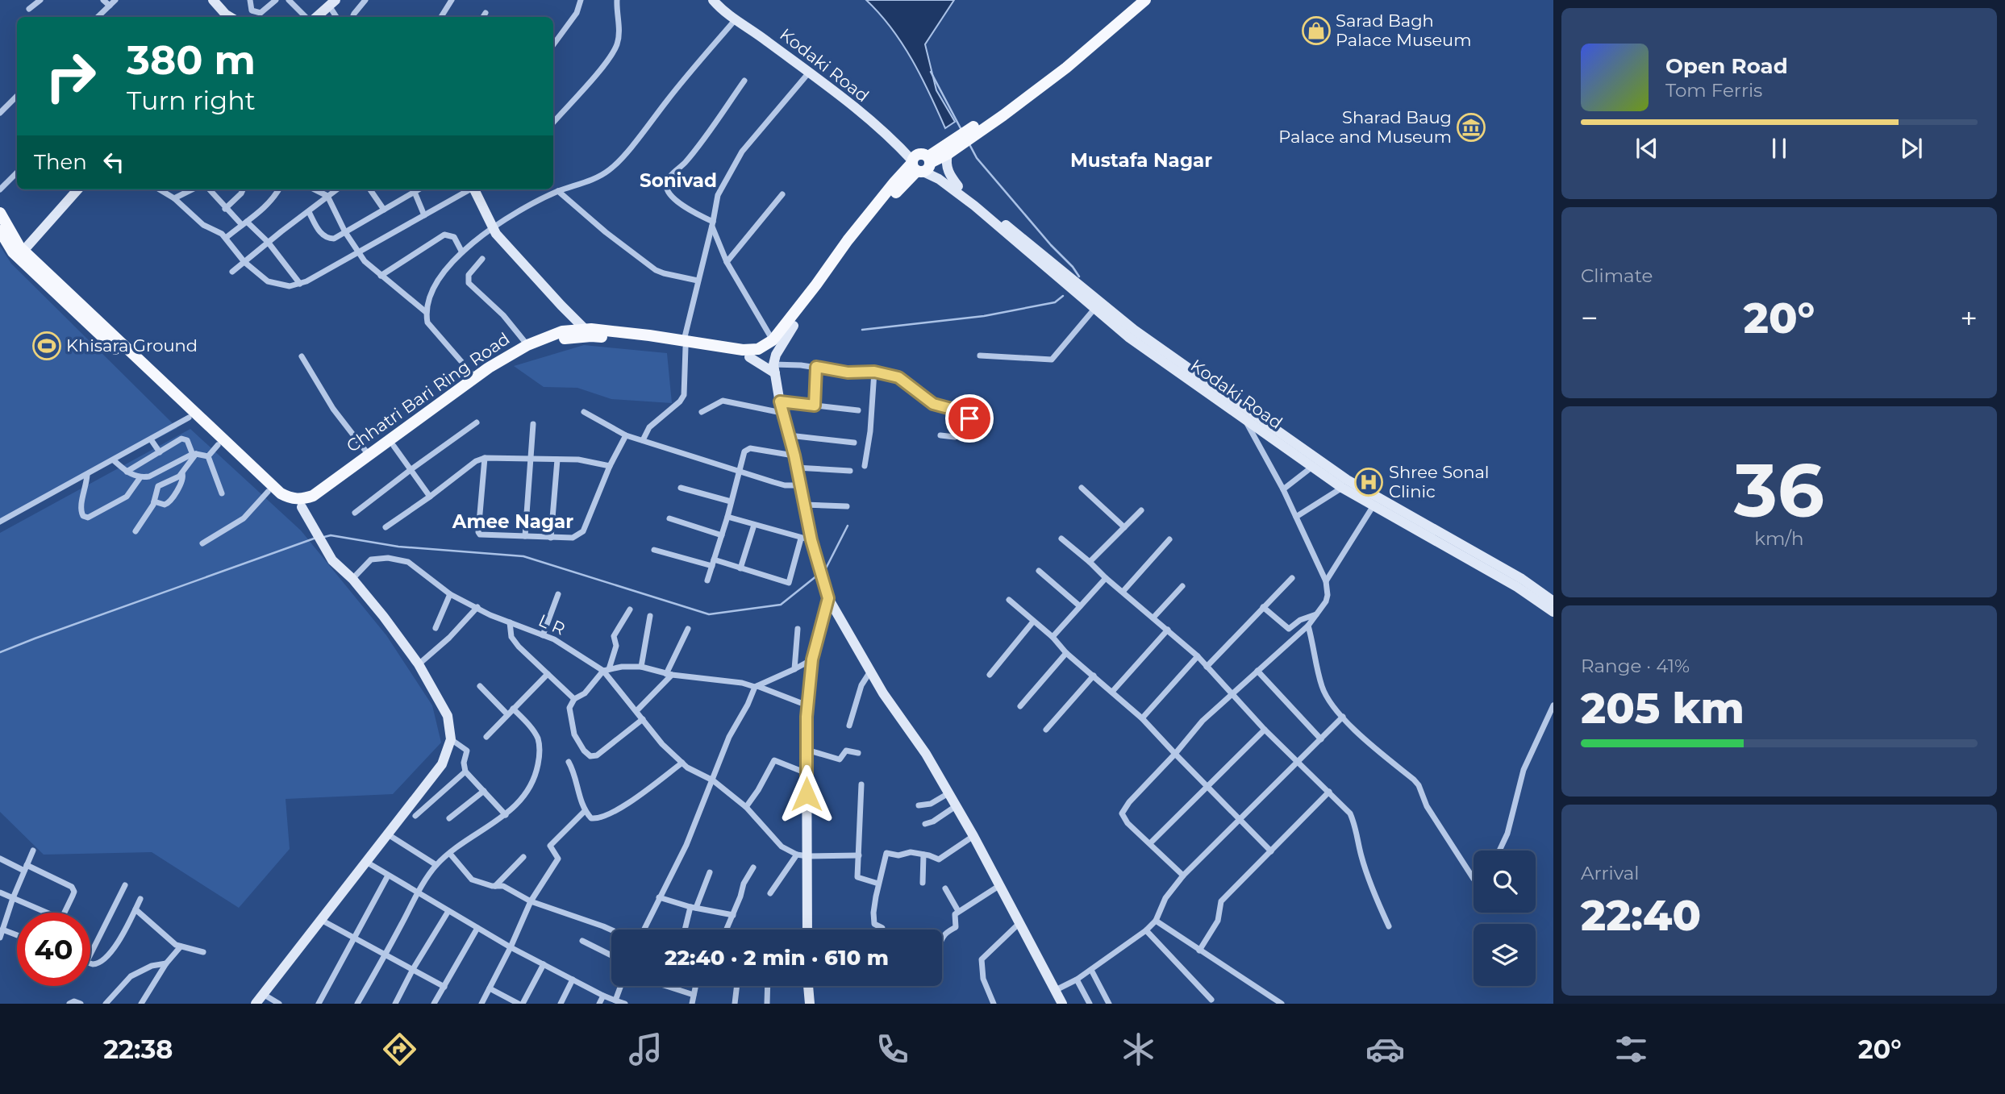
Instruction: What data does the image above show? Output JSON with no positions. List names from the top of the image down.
{
  "streets": {
    "main road": ["Chhatri Bari Ring Road"],
    "street": ["Kodaki Road", "L R"]
  },
  "crossings": [
    ["Kodaki Road", "Chhatri Bari Ring Road"]
  ],
  "districts": ["Mustafa Nagar", "Sonivad", "Amee Nagar"],
  "places": {
    "shop": ["Sarad Bagh Palace Museum"],
    "museum": ["Sharad Baug Palace and Museum"],
    "sports": ["Khisara Ground"],
    "hospital": ["Shree Sonal Clinic"]
  },
  "page": {
    "turn": ["380 m", "Turn right"],
    "song": ["Open Road", "Tom Ferris"],
    "then": "Then",
    "tile": [
      "Climate",
      ["36", "km/h"],
      ["Range · 41%", "205 km"],
      ["Arrival", "22:40"]
    ],
    "heat": ["−", "20°", "+"],
    "limit": "40",
    "trip": "22:40 · 2 min · 610 m",
    "tabs": ["22:38", "20°"]
  }
}
